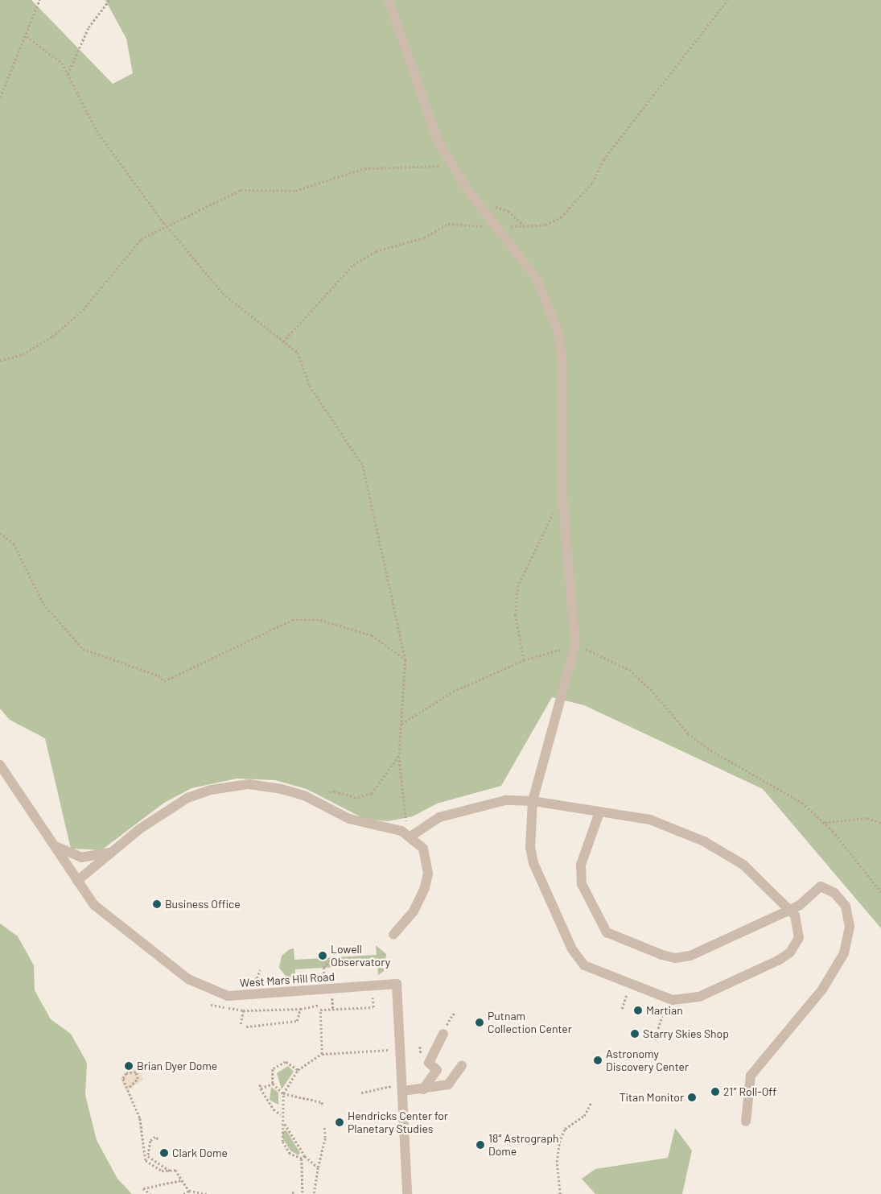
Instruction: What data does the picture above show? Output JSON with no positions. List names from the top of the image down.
{
  "streets": {
    "street": ["West Mars Hill Road"]
  },
  "places": [
    "Business Office",
    "Lowell Observatory",
    "Martian",
    "Putnam Collection Center",
    "Starry Skies Shop",
    "Astronomy Discovery Center",
    "Brian Dyer Dome",
    "21″ Roll-Off",
    "Titan Monitor",
    "Hendricks Center for Planetary Studies",
    "18″ Astrograph Dome",
    "Clark Dome"
  ]
}
